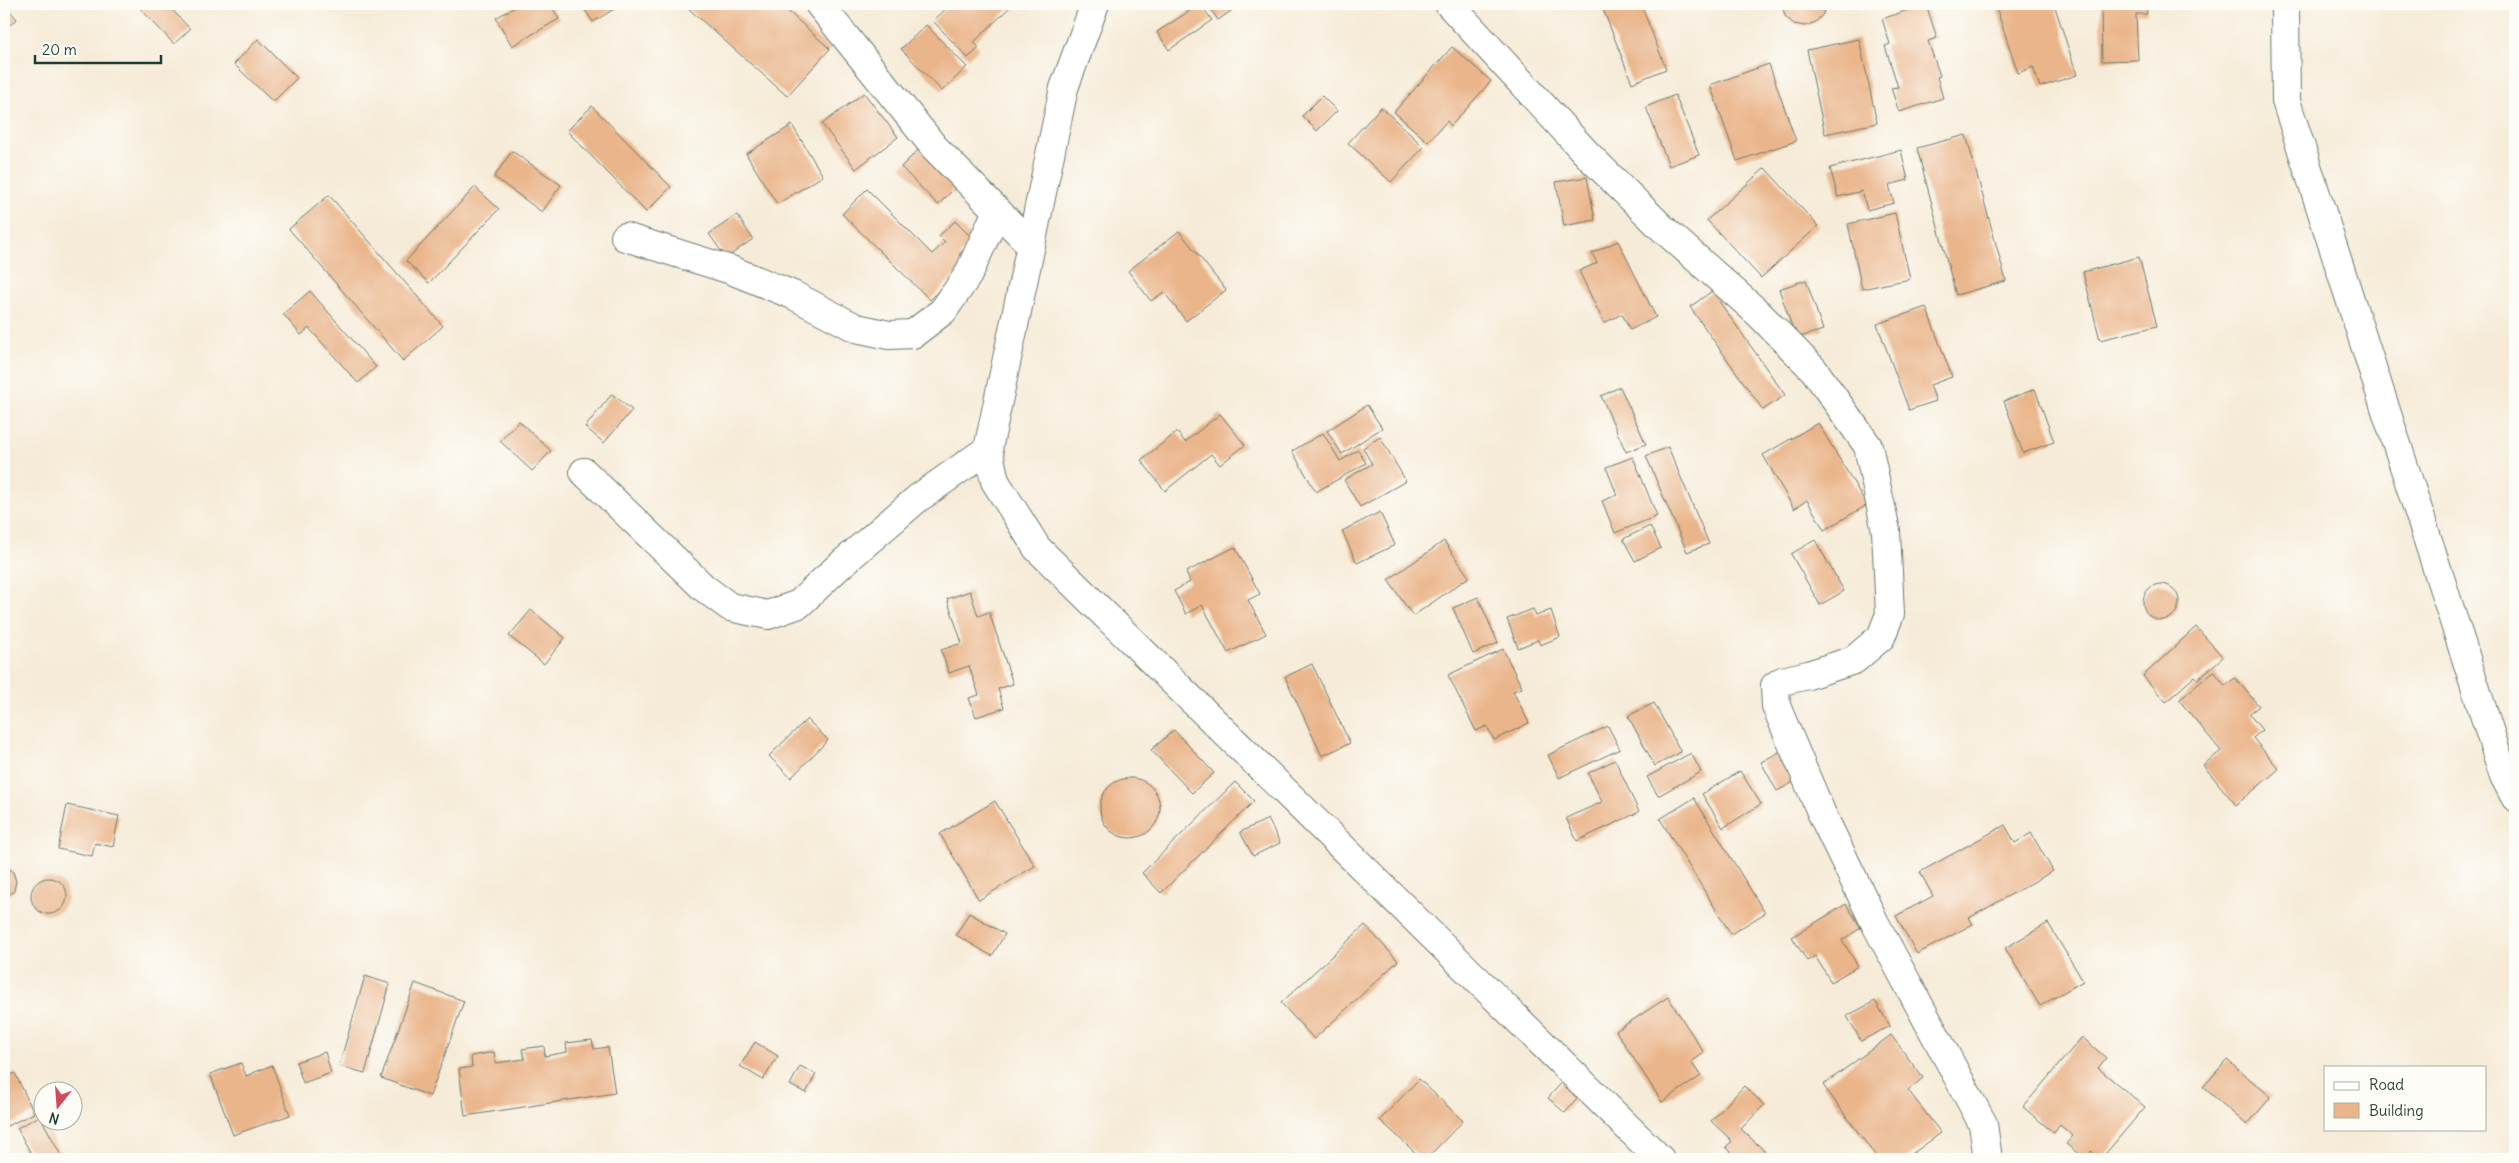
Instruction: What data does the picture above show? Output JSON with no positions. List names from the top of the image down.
{
  "legend": ["Road", "Building"],
  "scale_bar": "20 m",
  "north": "bottom"
}
